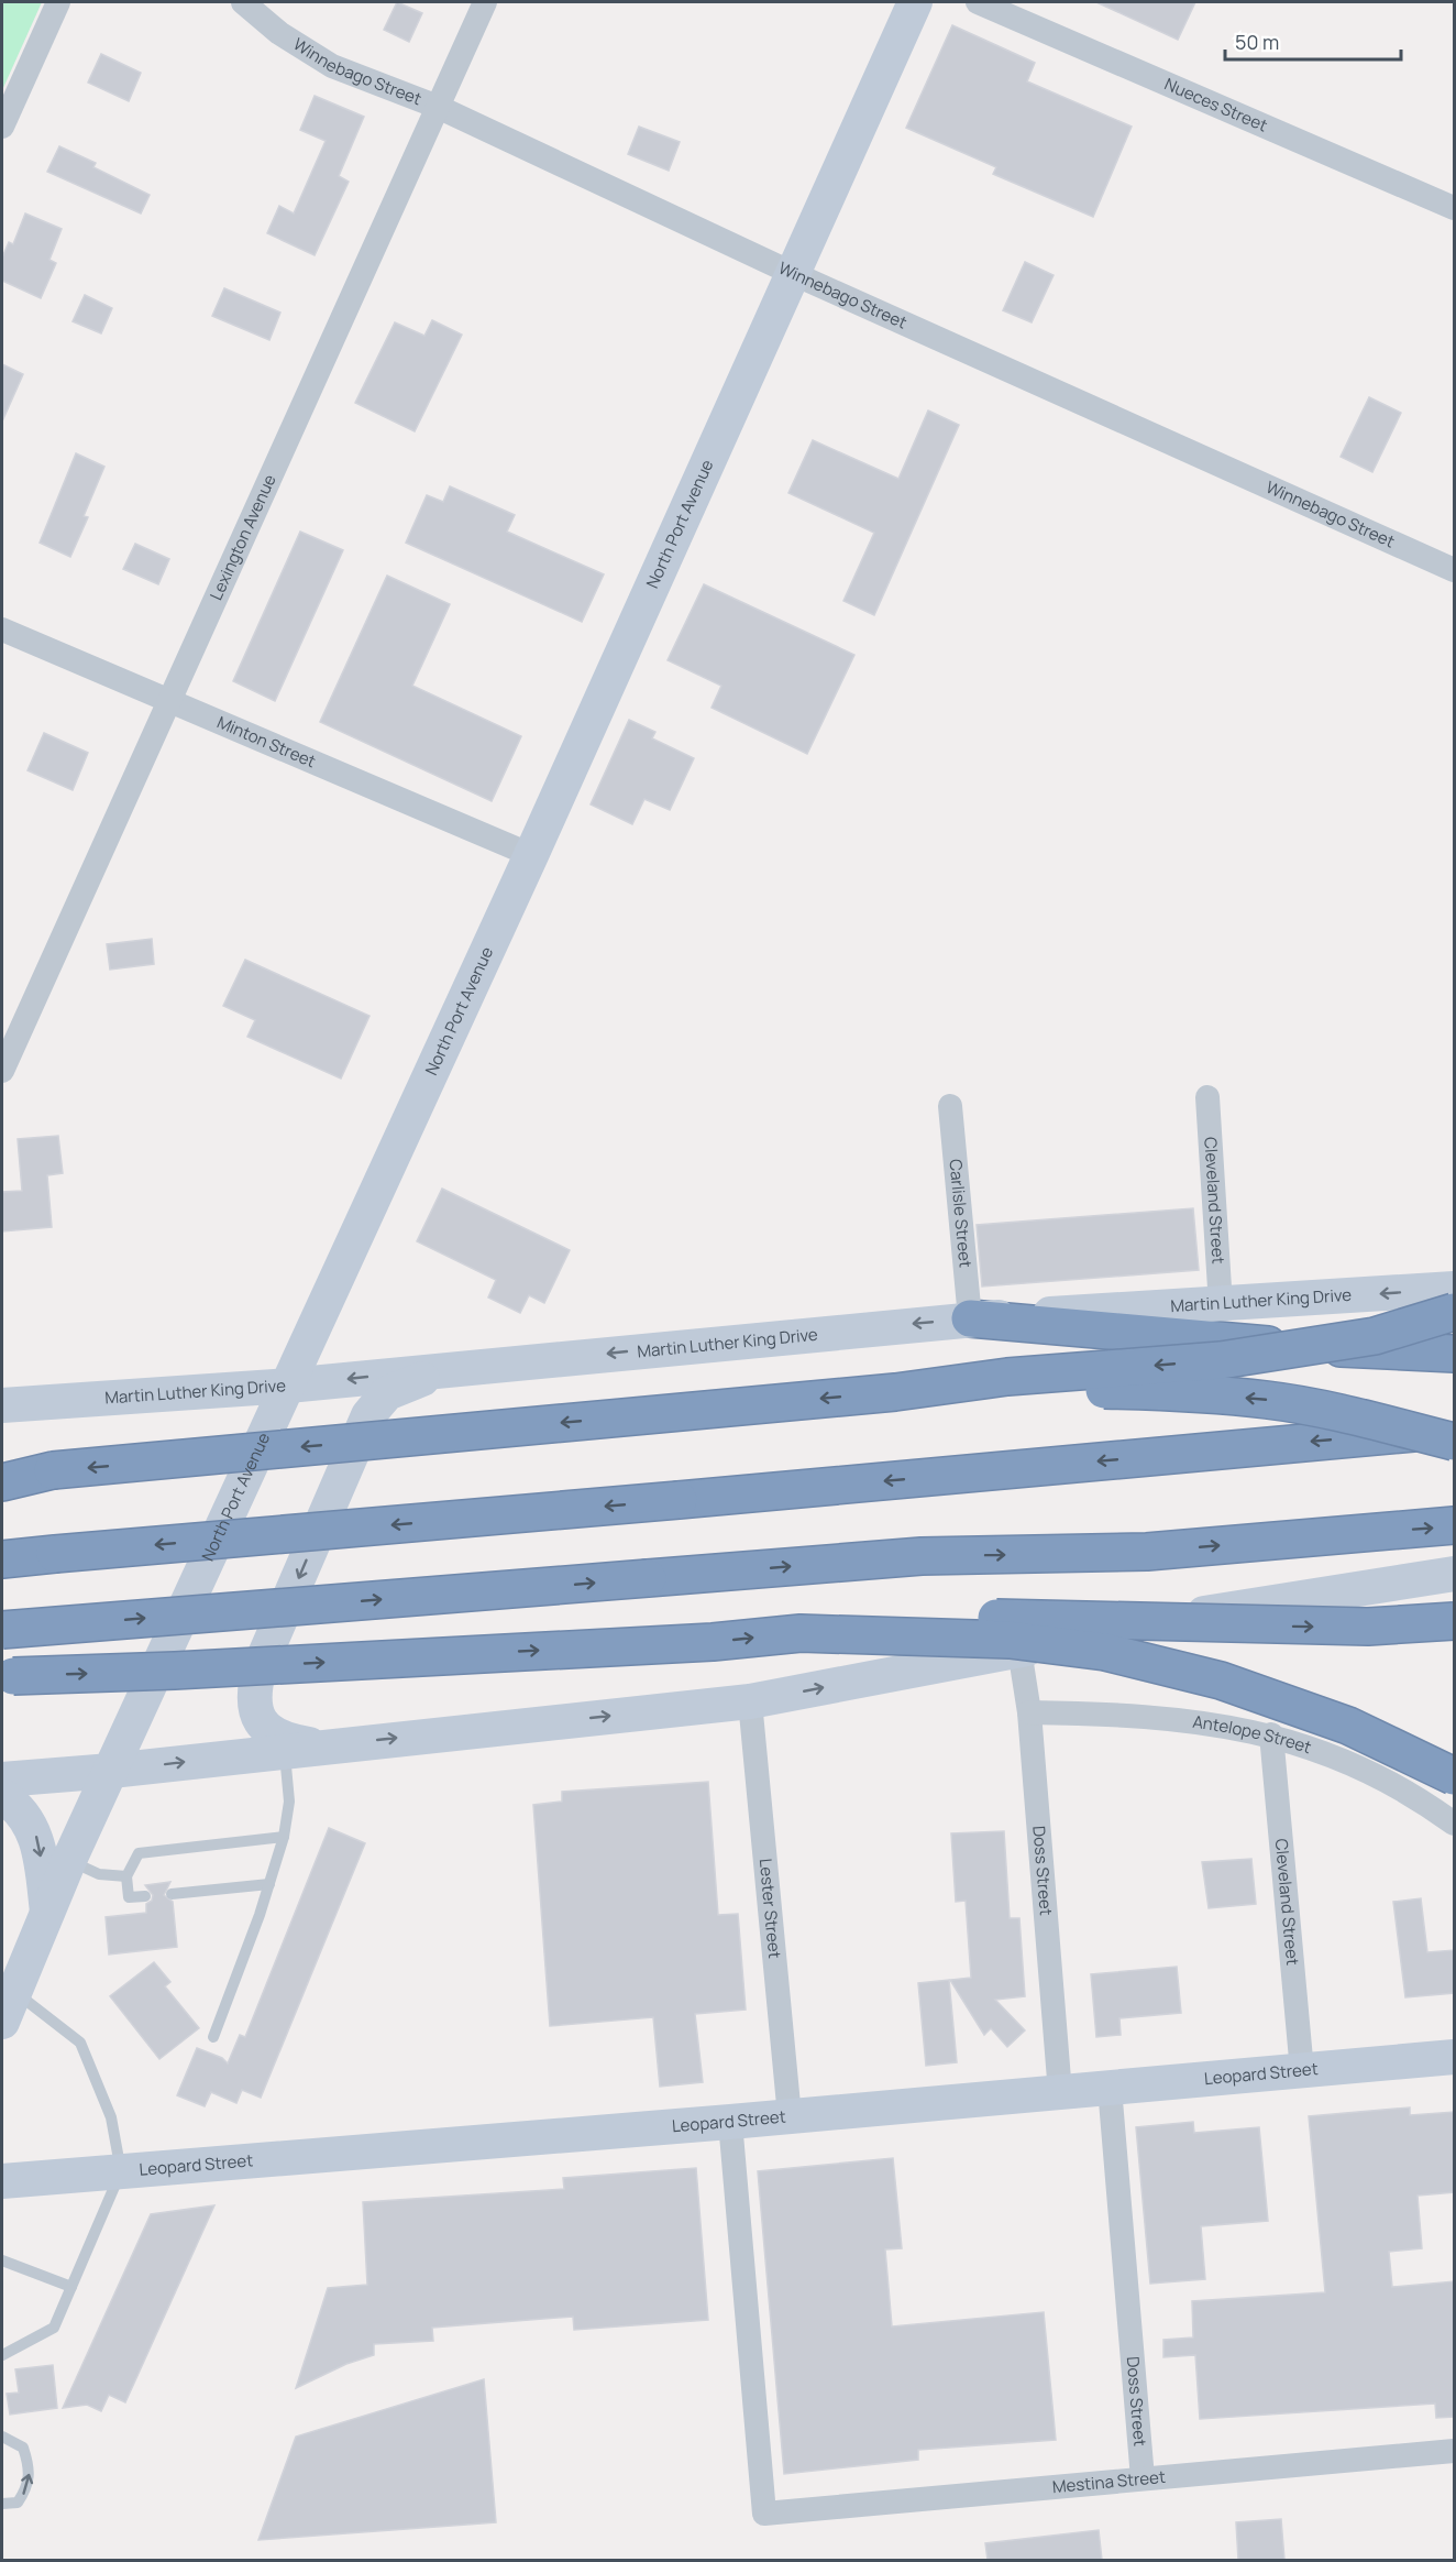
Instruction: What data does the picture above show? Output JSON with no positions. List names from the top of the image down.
{
  "streets": {
    "main road": ["North Port Avenue", "Martin Luther King Drive", "Leopard Street"],
    "street": [
      "Winnebago Street",
      "Nueces Street",
      "Lexington Avenue",
      "Minton Street",
      "Cleveland Street",
      "Carlisle Street",
      "Antelope Street",
      "Doss Street",
      "Lester Street",
      "Mestina Street"
    ]
  },
  "crossings": [
    ["Winnebago Street", "North Port Avenue"],
    ["Winnebago Street", "Lexington Avenue"],
    ["North Port Avenue", "Minton Street"],
    ["North Port Avenue", "Martin Luther King Drive"],
    ["Lexington Avenue", "Minton Street"],
    ["Cleveland Street", "Martin Luther King Drive"],
    ["Cleveland Street", "Antelope Street"],
    ["Cleveland Street", "Leopard Street"],
    ["Carlisle Street", "Martin Luther King Drive"],
    ["Antelope Street", "Doss Street"],
    ["Doss Street", "Leopard Street"],
    ["Doss Street", "Mestina Street"],
    ["Lester Street", "Leopard Street"],
    ["Leopard Street", "Mestina Street"]
  ],
  "one_way": ["Martin Luther King Drive"],
  "scale_bar": "50 m"
}
